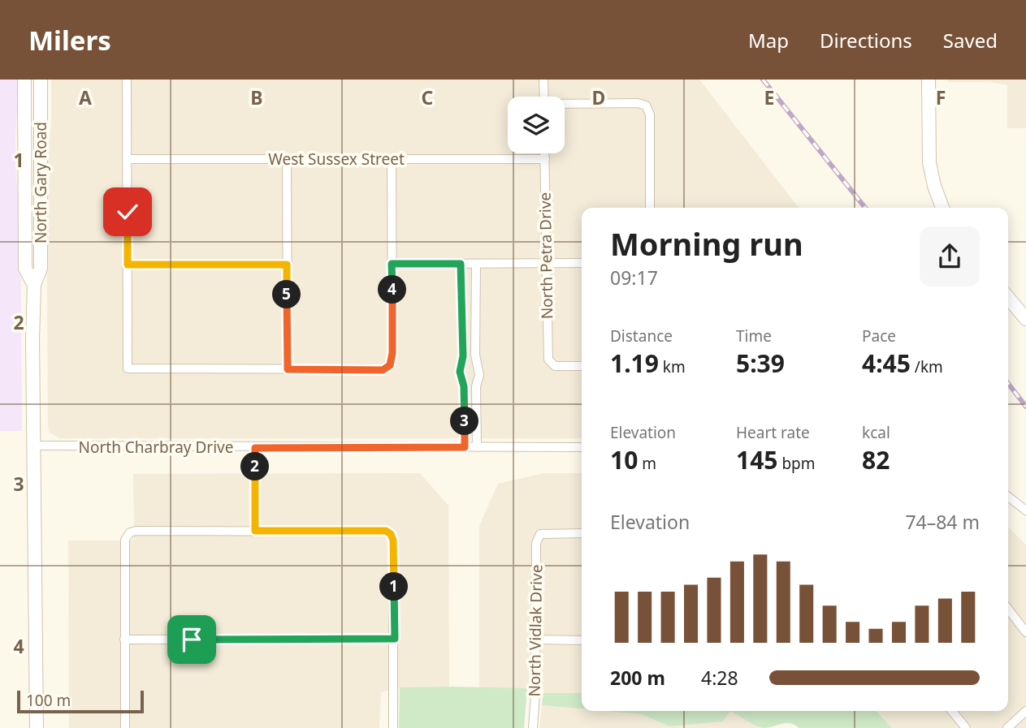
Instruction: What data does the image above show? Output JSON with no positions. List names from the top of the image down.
{
  "streets": {
    "main road": ["North Gary Road"],
    "street": [
      "West Sussex Street",
      "North Petra Drive",
      "North Charbray Drive",
      "North Vidlak Drive"
    ]
  },
  "crossings": [
    ["West Sussex Street", "North Petra Drive"],
    ["North Gary Road", "North Charbray Drive"]
  ],
  "scale_bar": "100 m",
  "page": {
    "header": "Milers",
    "nav": ["Map", "Directions", "Saved"],
    "heading": ["Morning run", "09:17"],
    "pins": [
      "4",
      "5",
      "3",
      "2",
      "1"
    ],
    "stats": [
      ["Distance", "1.19 km"],
      ["Time", "5:39"],
      ["Pace", "4:45 /km"],
      ["Elevation", "10 m"],
      ["Heart rate", "145 bpm"],
      ["kcal", "82"]
    ],
    "chart": ["Elevation", "74–84 m"],
    "list": [
      {
        "name": "200 m",
        "note": "4:28"
      }
    ],
    "scale": "100 m"
  },
  "grid": {
    "columns": [
      "A",
      "B",
      "C",
      "D",
      "E",
      "F"
    ],
    "rows": [
      "1",
      "2",
      "3",
      "4"
    ]
  }
}
